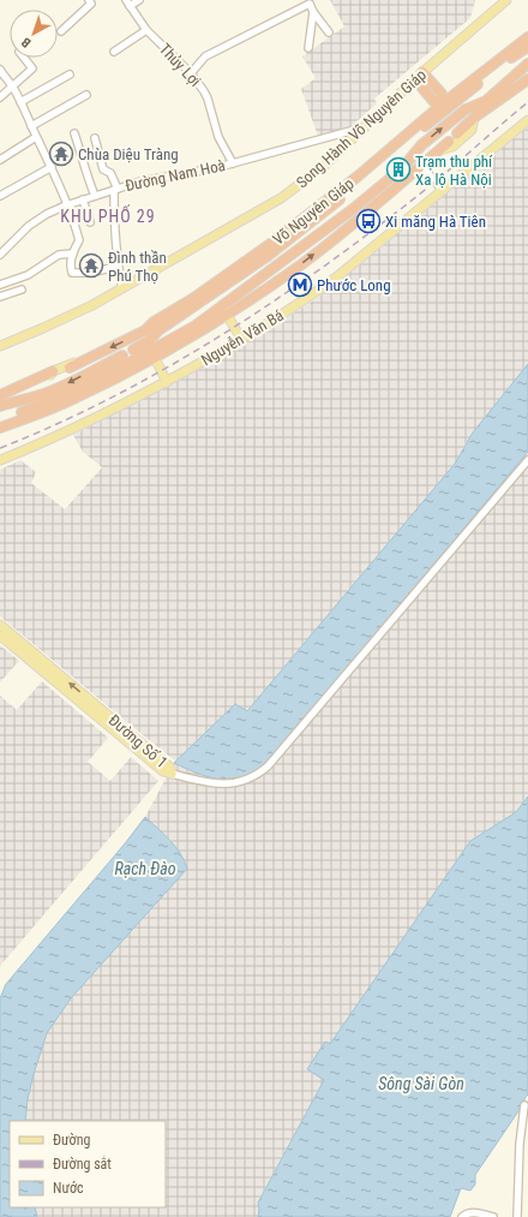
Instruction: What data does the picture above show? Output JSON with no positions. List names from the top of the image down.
{
  "streets": {
    "highway": ["Võ Nguyên Giáp"],
    "main road": ["Song Hành Võ Nguyên Giáp", "Nguyễn Văn Bá", "Đường Số 1"],
    "street": ["Thủy Lợi", "Đường Nam Hoà"]
  },
  "crossings": [
    ["Thủy Lợi", "Đường Nam Hoà"],
    ["Song Hành Võ Nguyên Giáp", "Đường Nam Hoà"]
  ],
  "districts": ["KHU PHỐ 29"],
  "water": ["Rạch Đào", "Sông Sài Gòn"],
  "places": {
    "temple": ["Chùa Diệu Tràng", "Đình thần Phú Thọ"],
    "building": ["Trạm thu phí Xa lộ Hà Nội"],
    "bus stop": ["Xi măng Hà Tiên"],
    "metro station": ["Phước Long"]
  },
  "legend": ["Đường", "Đường sắt", "Nước"],
  "north": "bottom left"
}
